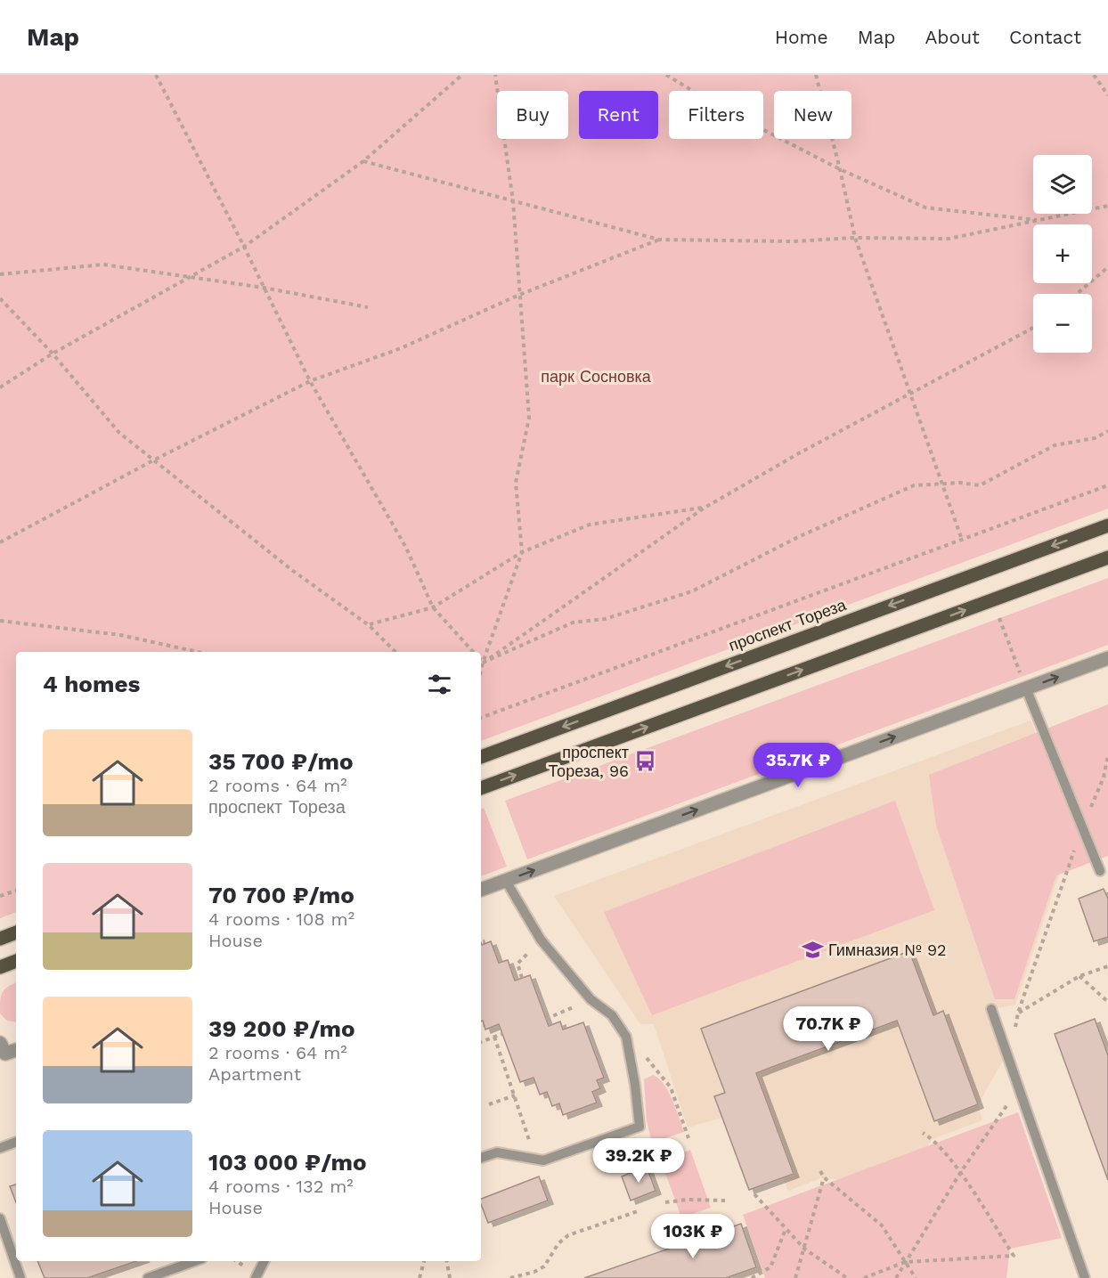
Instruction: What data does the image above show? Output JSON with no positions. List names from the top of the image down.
{
  "streets": {
    "main road": ["проспект Тореза"]
  },
  "parks": ["парк Сосновка"],
  "places": {
    "bus stop": ["проспект Тореза, 96"],
    "school or university": ["Гимназия № 92"]
  },
  "page": {
    "header": "Map",
    "nav": [
      "Home",
      "Map",
      "About",
      "Contact"
    ],
    "chip": [
      "Buy",
      "Rent",
      "Filters",
      "New"
    ],
    "map_buttons": ["+", "−"],
    "heading": "4 homes",
    "list": [
      {
        "name": "35 700 ₽/mo",
        "note": "2 rooms · 64 m² · проспект Тореза"
      },
      {
        "name": "70 700 ₽/mo",
        "note": "4 rooms · 108 m² · House"
      },
      {
        "name": "39 200 ₽/mo",
        "note": "2 rooms · 64 m² · Apartment"
      },
      {
        "name": "103 000 ₽/mo",
        "note": "4 rooms · 132 m² · House"
      }
    ],
    "price": [
      "35.7K ₽",
      "70.7K ₽",
      "39.2K ₽",
      "103K ₽"
    ]
  }
}
